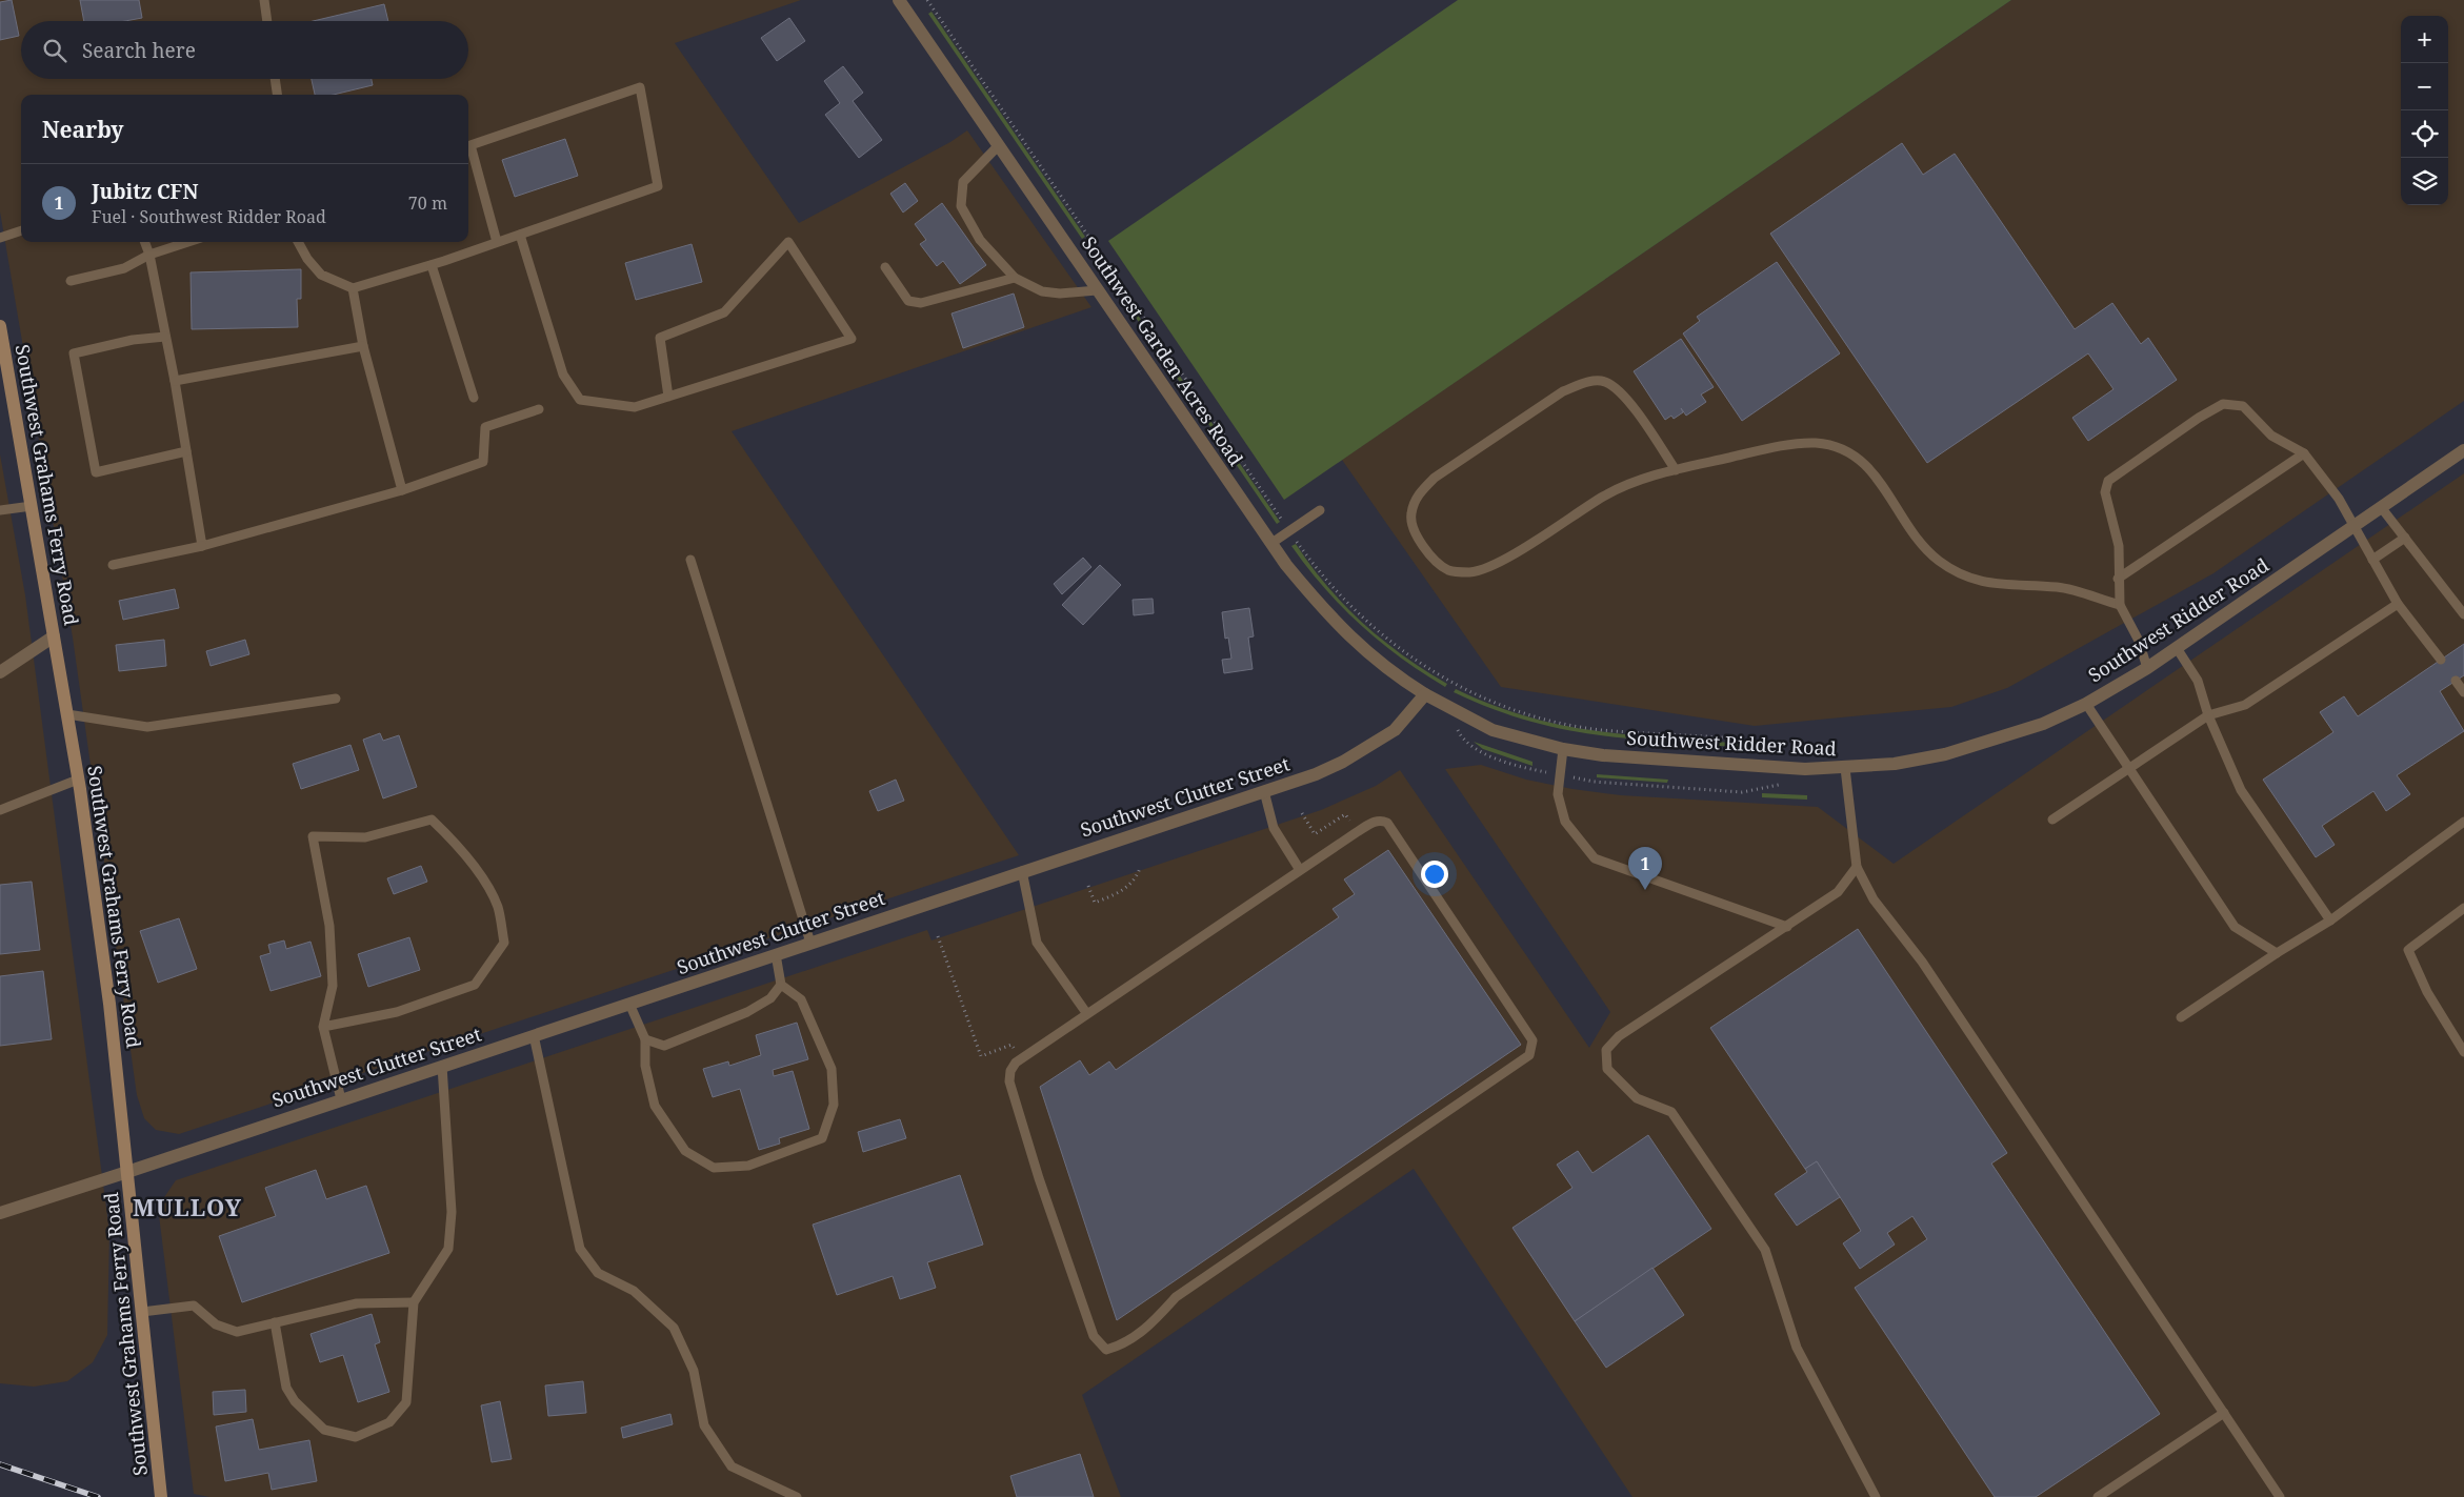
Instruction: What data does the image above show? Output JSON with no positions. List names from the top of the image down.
{
  "streets": {
    "main road": ["Southwest Grahams Ferry Road"],
    "street": ["Southwest Garden Acres Road", "Southwest Ridder Road", "Southwest Clutter Street"]
  },
  "crossings": [
    ["Southwest Garden Acres Road", "Southwest Ridder Road"],
    ["Southwest Garden Acres Road", "Southwest Clutter Street"],
    ["Southwest Grahams Ferry Road", "Southwest Clutter Street"],
    ["Southwest Ridder Road", "Southwest Clutter Street"]
  ],
  "districts": ["MULLOY"],
  "page": {
    "map_buttons": ["+", "−"],
    "search": "Search here",
    "heading": "Nearby",
    "list": [
      {
        "mark": "1",
        "name": "Jubitz CFN",
        "note": "Fuel · Southwest Ridder Road",
        "value": "70 m"
      }
    ],
    "pins": "1"
  }
}
